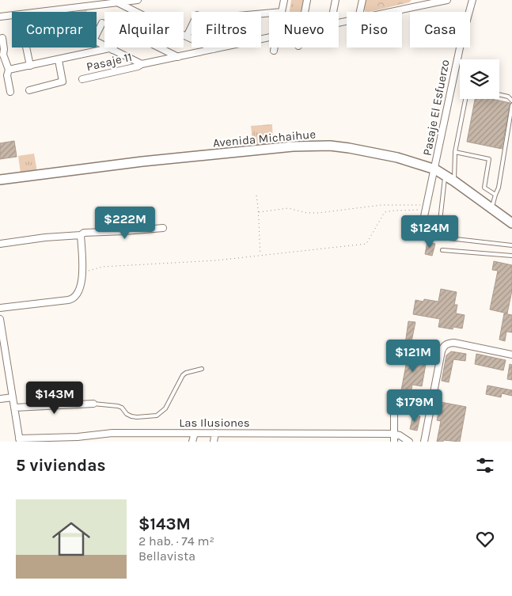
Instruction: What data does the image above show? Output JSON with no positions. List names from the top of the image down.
{
  "streets": {
    "street": [
      "Pasaje 11",
      "Pasaje El Esfuerzo",
      "Avenida Michaihue",
      "Las Ilusiones"
    ]
  },
  "crossings": [
    ["Pasaje El Esfuerzo", "Avenida Michaihue"]
  ],
  "page": {
    "chip": [
      "Comprar",
      "Alquilar",
      "Filtros",
      "Nuevo",
      "Piso",
      "Casa"
    ],
    "price": [
      "$222M",
      "$124M",
      "$121M",
      "$143M",
      "$179M"
    ],
    "heading": "5 viviendas",
    "list": [
      {
        "name": "$143M",
        "note": "2 hab. · 74 m² · Bellavista"
      }
    ]
  }
}
